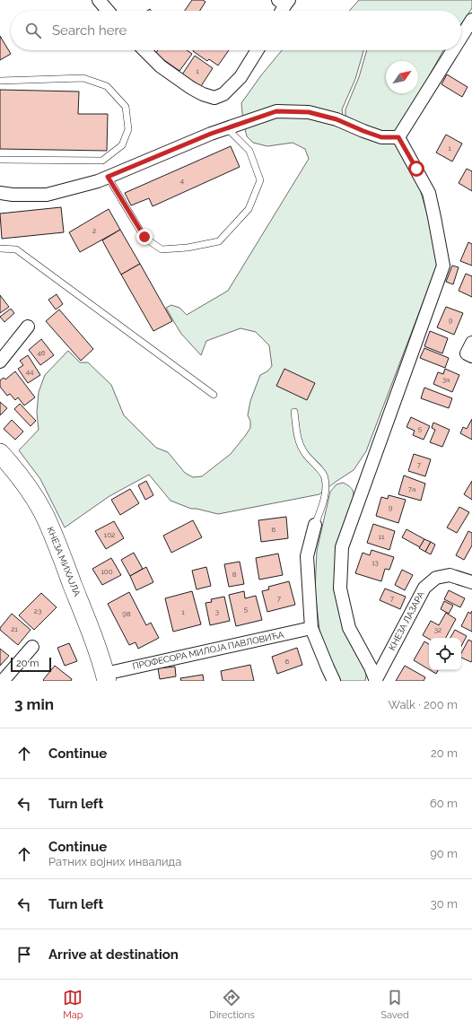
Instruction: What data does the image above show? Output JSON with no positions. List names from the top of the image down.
{
  "streets": {
    "main road": ["КНЕЗА МИХАЈЛА"],
    "street": ["КНЕЗА ЛАЗАРА", "ПРОФЕСОРА МИЛОЈА ПАВЛОВИЋА"]
  },
  "crossings": [
    ["КНЕЗА МИХАЈЛА", "ПРОФЕСОРА МИЛОЈА ПАВЛОВИЋА"]
  ],
  "house_numbers": [
    "1",
    "1",
    "4",
    "2",
    "9",
    "46",
    "44",
    "3a",
    "5",
    "7",
    "7a",
    "9",
    "6",
    "102",
    "11",
    "13",
    "100",
    "8",
    "7",
    "7",
    "5",
    "23",
    "1",
    "3",
    "98",
    "21",
    "32",
    "6"
  ],
  "scale_bar": "20 m",
  "north": "top right",
  "page": {
    "search": "Search here",
    "scale": "20 m",
    "heading": ["3 min", "Walk · 200 m"],
    "list": [
      ["Continue", "20 m"],
      ["Turn left", "60 m"],
      ["Continue", "Ратних војних инвалида", "90 m"],
      ["Turn left", "30 m"],
      "Arrive at destination"
    ],
    "nav": ["Map", "Directions", "Saved"]
  }
}
